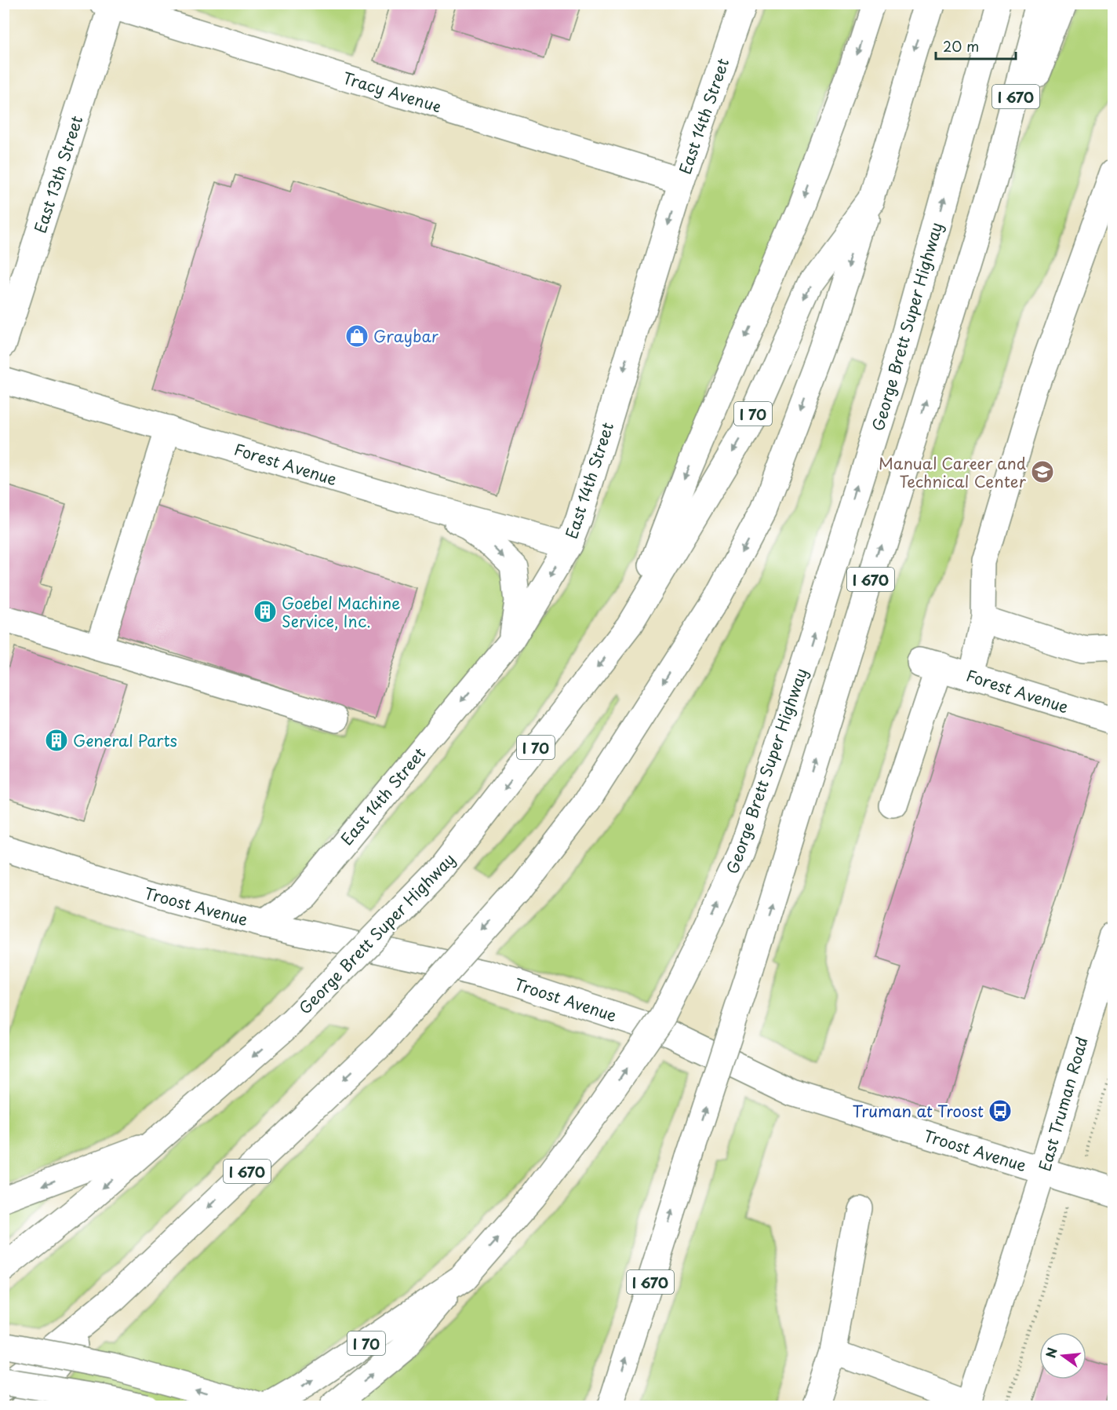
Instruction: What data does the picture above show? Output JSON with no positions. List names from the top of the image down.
{
  "streets": {
    "main road": [
      "Tracy Avenue",
      "I 670",
      "East 14th Street",
      "East 13th Street",
      "George Brett Super Highway",
      "I 70",
      "Forest Avenue",
      "Troost Avenue",
      "East Truman Road"
    ]
  },
  "crossings": [
    ["Tracy Avenue", "East 14th Street"],
    ["Tracy Avenue", "East 13th Street"],
    ["I 670", "George Brett Super Highway"],
    ["East 14th Street", "Forest Avenue"],
    ["East 14th Street", "Troost Avenue"],
    ["Troost Avenue", "East Truman Road"]
  ],
  "places": {
    "shop": ["Graybar"],
    "school or university": ["Manual Career and Technical Center"],
    "building": ["Goebel Machine Service, Inc.", "General Parts"],
    "bus stop": ["Truman at Troost"]
  },
  "scale_bar": "20 m",
  "north": "left"
}
